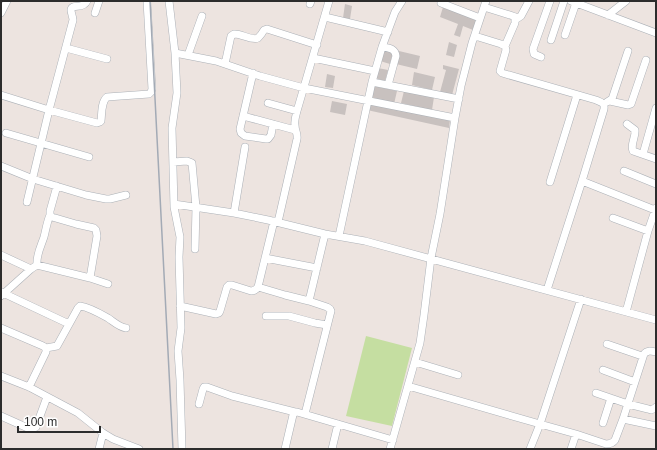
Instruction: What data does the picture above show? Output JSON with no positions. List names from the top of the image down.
{
  "scale_bar": "100 m"
}
